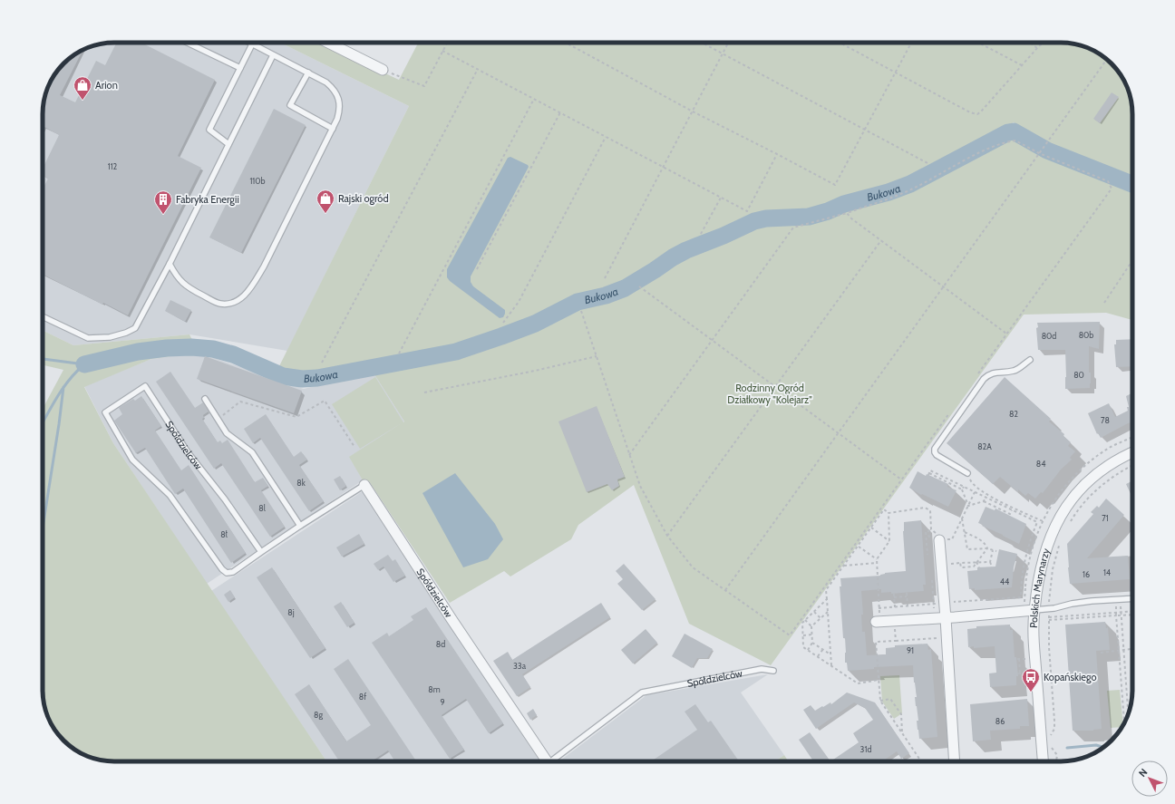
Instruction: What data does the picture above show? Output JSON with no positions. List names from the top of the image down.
{
  "streets": {
    "street": ["Spółdzielców", "Polskich Marynarzy"]
  },
  "water": ["Bukowa"],
  "parks": ["Rodzinny Ogród Działkowy \"Kolejarz\""],
  "places": {
    "shop": ["Arion", "Rajski ogród"],
    "building": ["Fabryka Energii"],
    "bus stop": ["Kopańskiego"]
  },
  "house_numbers": [
    "112",
    "110b",
    "80b",
    "80d",
    "80",
    "82",
    "78",
    "82A",
    "84",
    "8k",
    "8l",
    "71",
    "8ł",
    "14",
    "16",
    "44",
    "8j",
    "8d",
    "91",
    "33a",
    "8m",
    "8f",
    "9",
    "8g",
    "86",
    "31d"
  ],
  "north": "top left"
}
